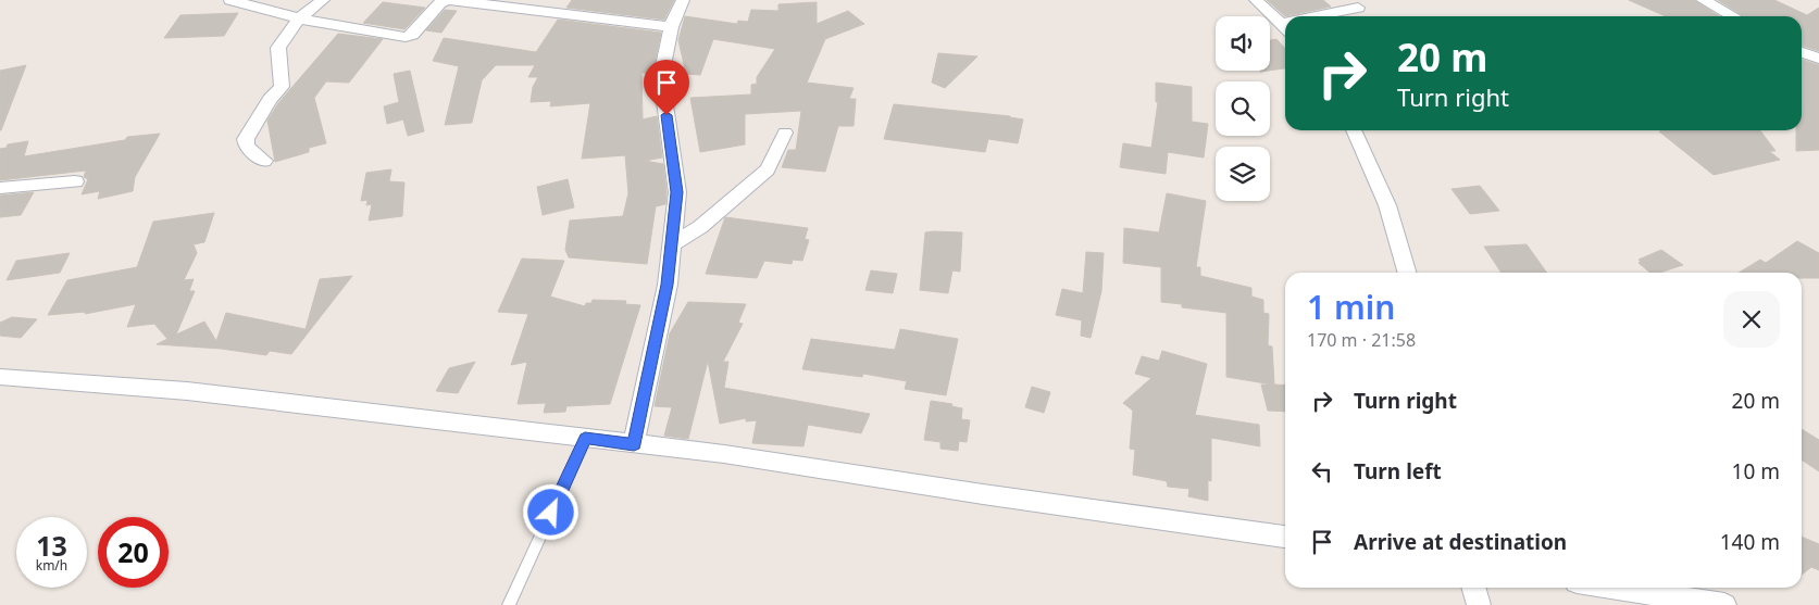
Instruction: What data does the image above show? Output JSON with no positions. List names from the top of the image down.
{
  "page": {
    "turn": ["20 m", "Turn right"],
    "heading": ["1 min", "170 m · 21:58"],
    "list": [
      {
        "name": "Turn right",
        "value": "20 m"
      },
      {
        "name": "Turn left",
        "value": "10 m"
      },
      {
        "name": "Arrive at destination",
        "value": "140 m"
      }
    ],
    "speed": "13 km/h",
    "limit": "20"
  }
}
